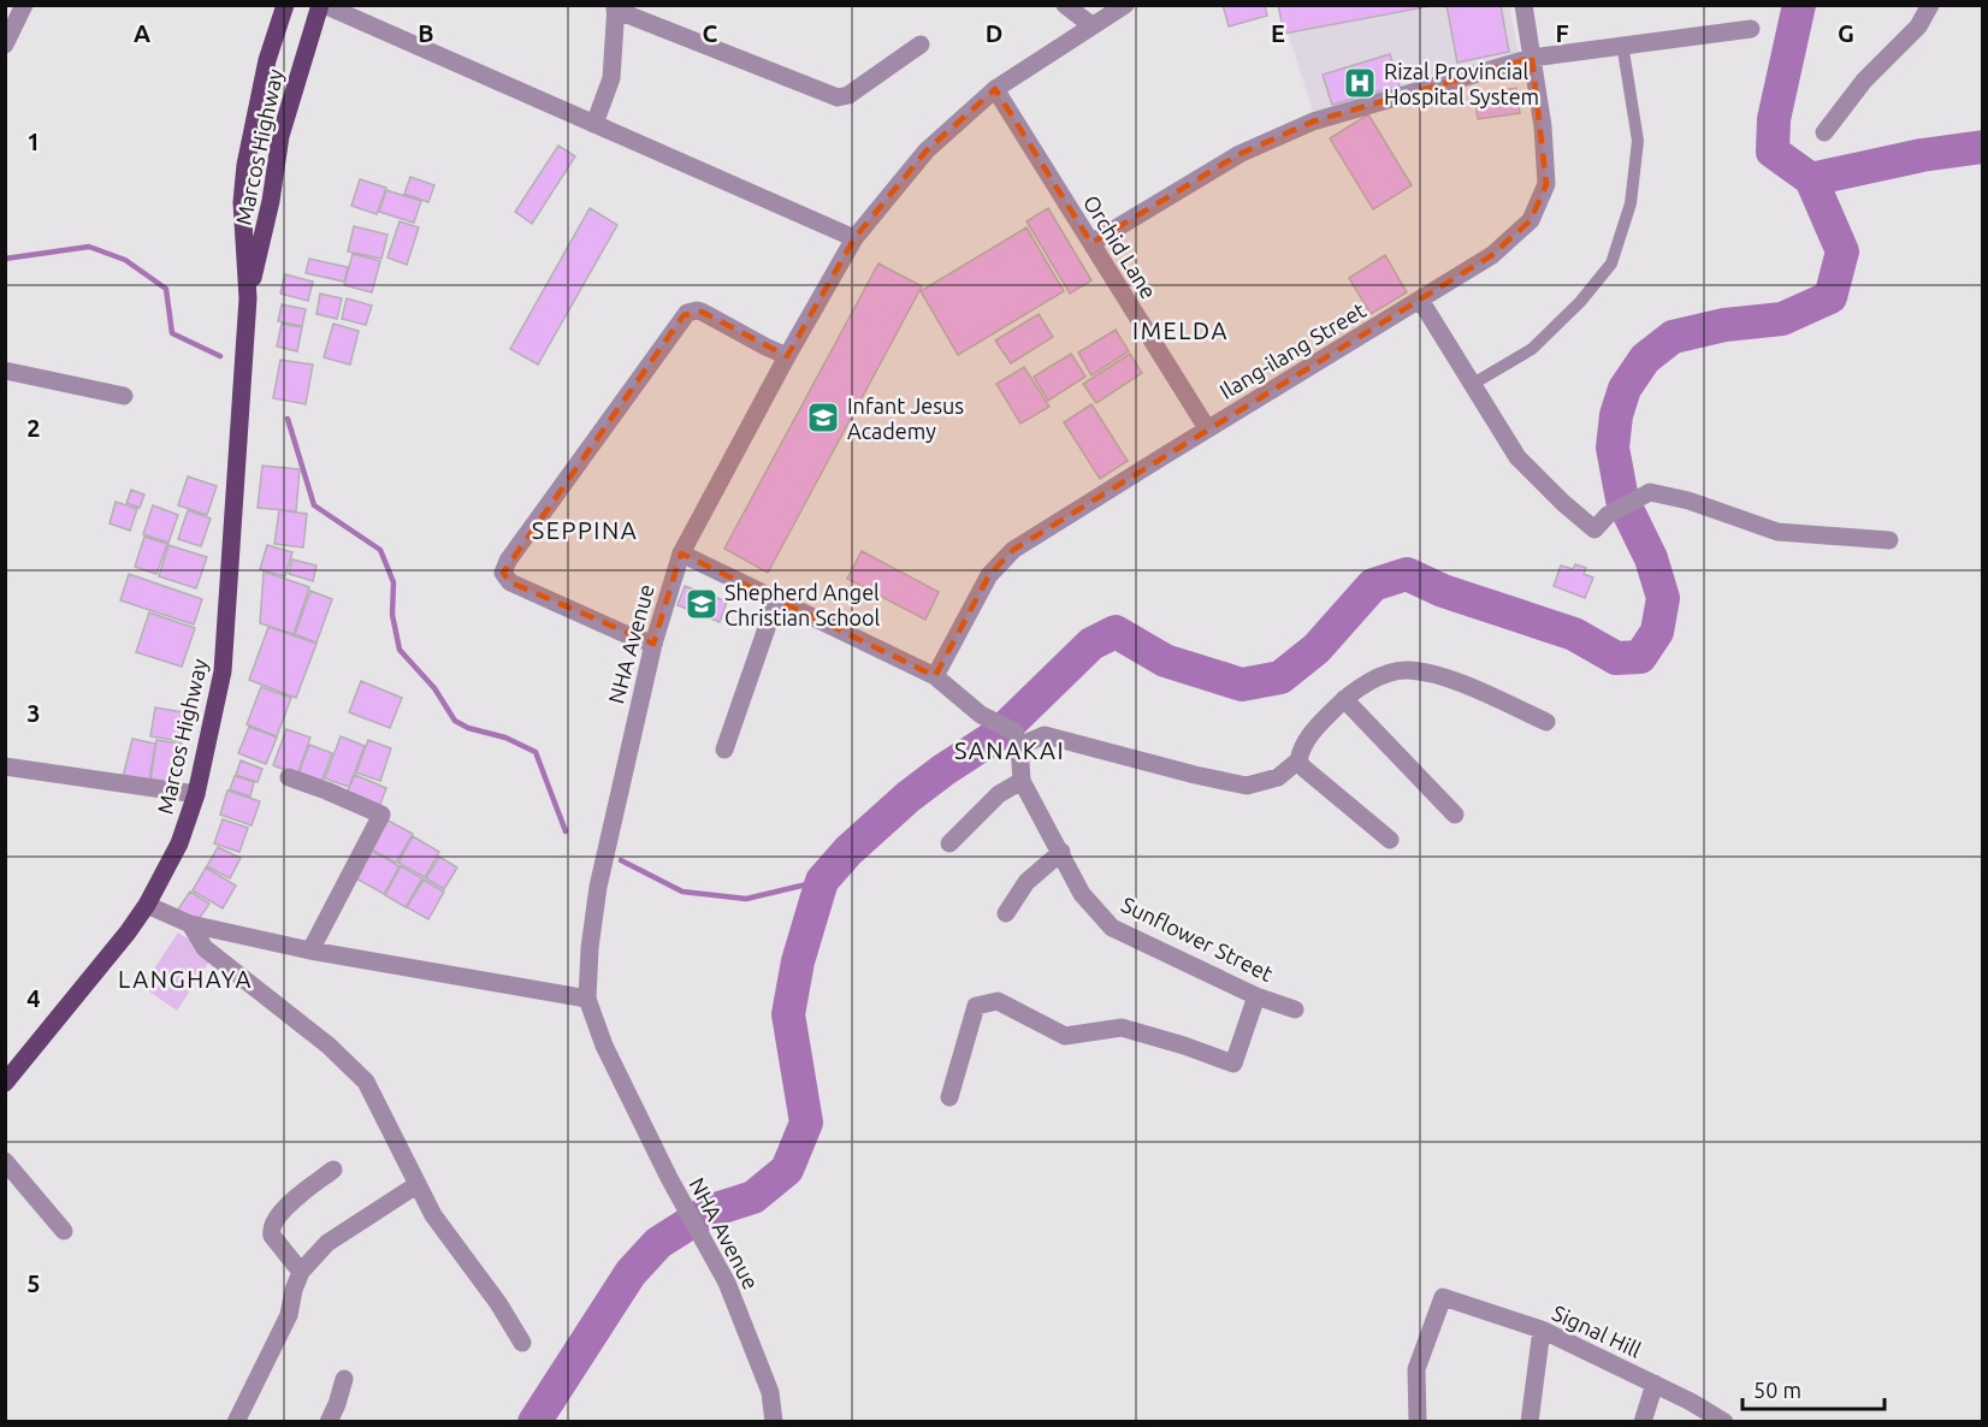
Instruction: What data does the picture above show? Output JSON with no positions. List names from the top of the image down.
{
  "streets": {
    "main road": ["Marcos Highway"],
    "street": [
      "Orchid Lane",
      "Ilang-ilang Street",
      "NHA Avenue",
      "Sunflower Street",
      "Signal Hill"
    ]
  },
  "crossings": [
    ["Orchid Lane", "Ilang-ilang Street"],
    ["Orchid Lane", "NHA Avenue"]
  ],
  "districts": [
    "IMELDA",
    "SEPPINA",
    "SANAKAI",
    "LANGHAYA"
  ],
  "places": {
    "hospital": ["Rizal Provincial Hospital System"],
    "school or university": ["Infant Jesus Academy", "Shepherd Angel Christian School"]
  },
  "scale_bar": "50 m",
  "grid": {
    "columns": [
      "A",
      "B",
      "C",
      "D",
      "E",
      "F",
      "G"
    ],
    "rows": [
      "1",
      "2",
      "3",
      "4",
      "5"
    ]
  }
}
